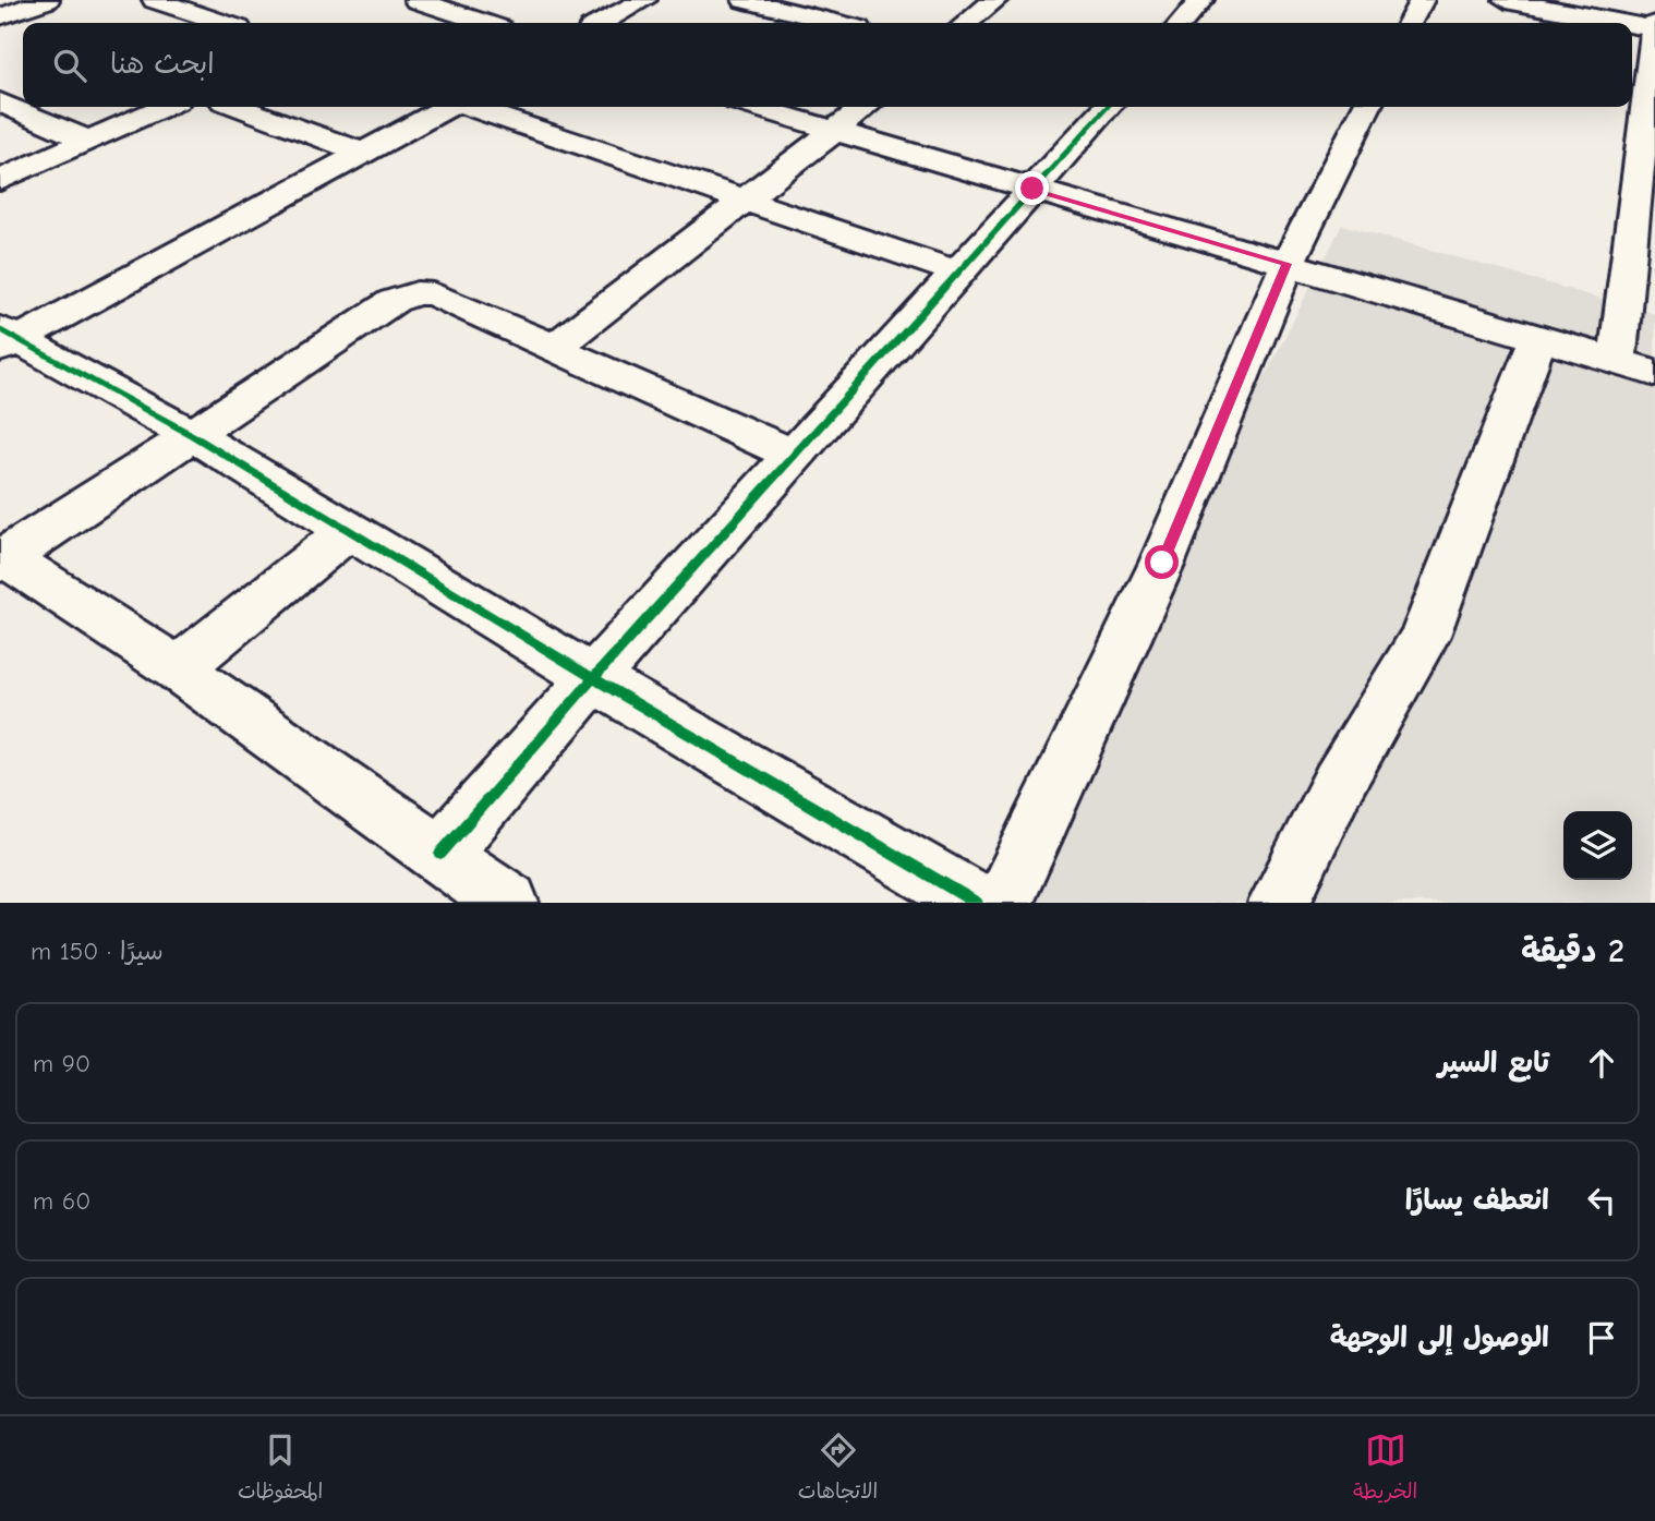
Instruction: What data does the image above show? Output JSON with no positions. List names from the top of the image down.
{
  "page": {
    "search": "ابحث هنا",
    "heading": ["2 دقيقة", "سيرًا · 150 m"],
    "list": [
      ["تابع السير", "90 m"],
      ["انعطف يسارًا", "60 m"],
      "الوصول إلى الوجهة"
    ],
    "nav": ["الخريطة", "الاتجاهات", "المحفوظات"]
  }
}
